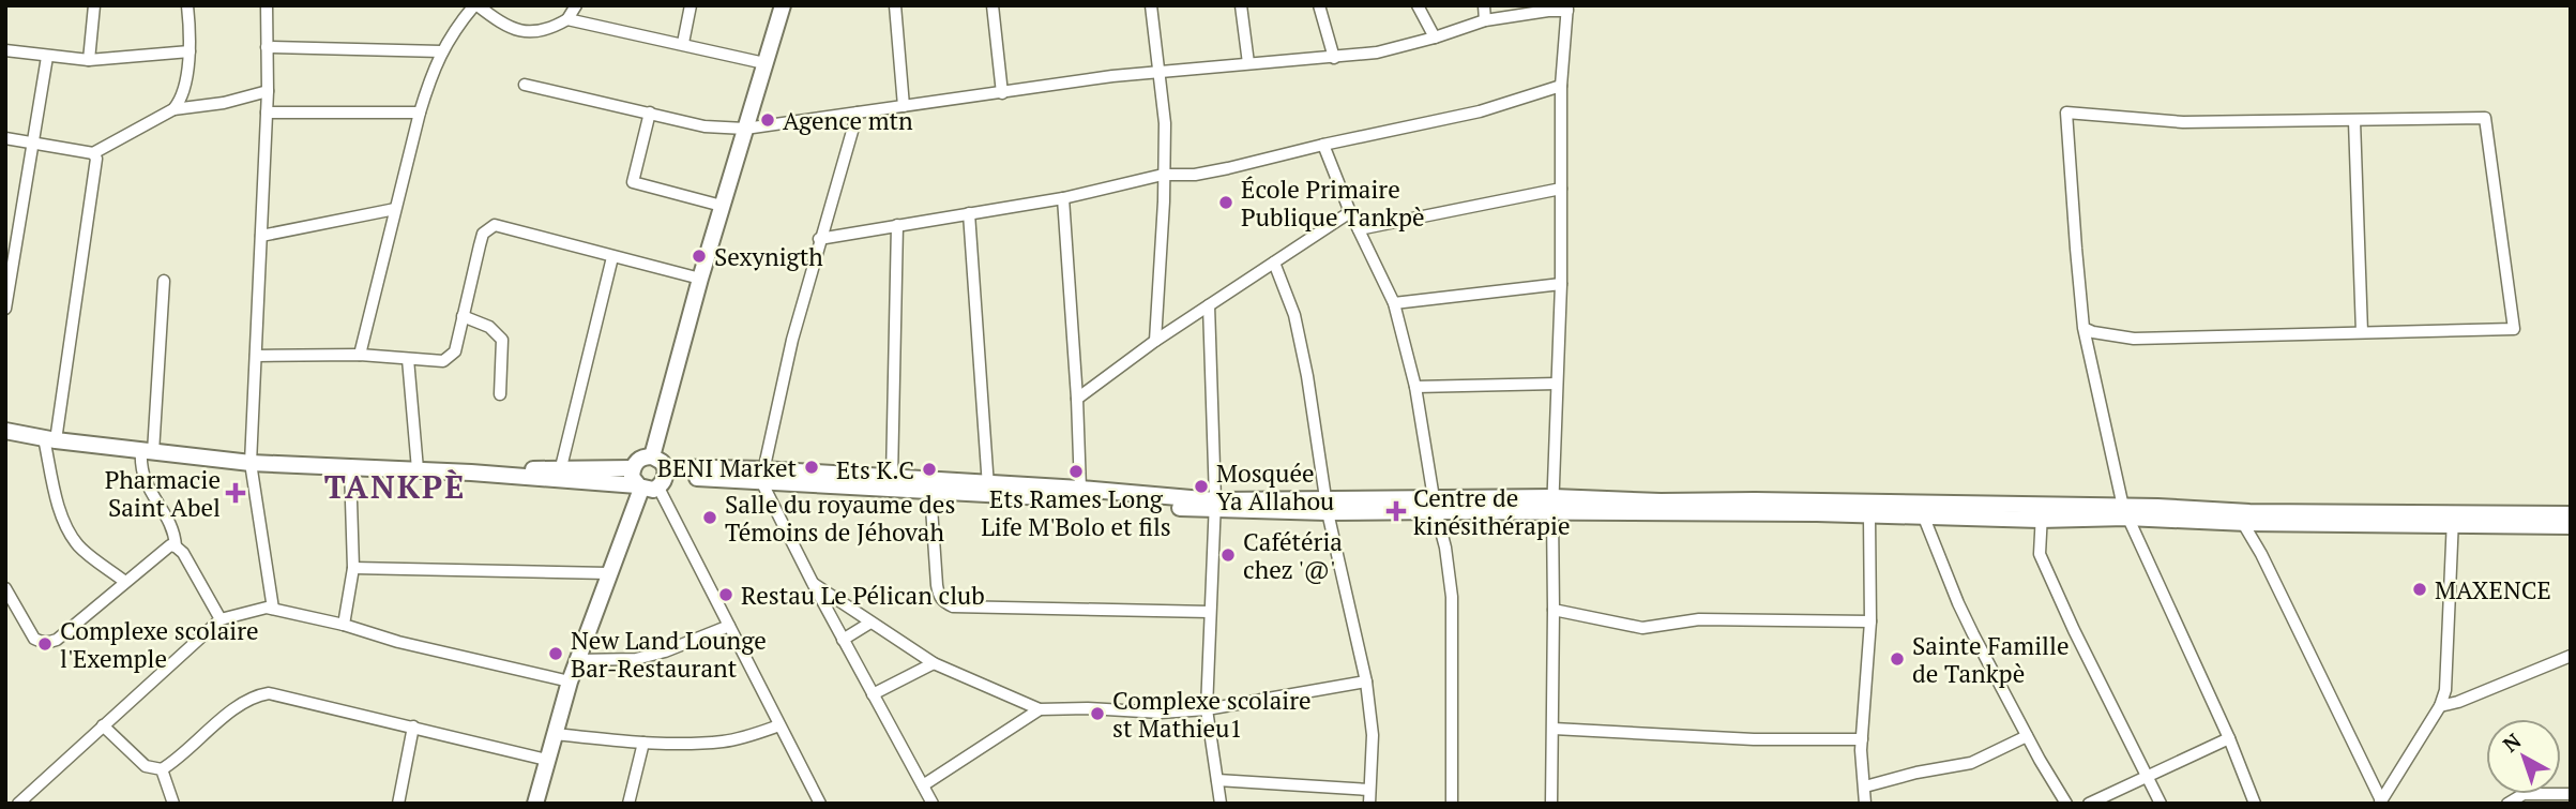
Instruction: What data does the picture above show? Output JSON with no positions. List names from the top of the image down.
{
  "districts": ["TANKPÈ"],
  "places": {
    "other": [
      "Agence mtn",
      "École Primaire Publique Tankpè",
      "Sexynigth",
      "BENI Market",
      "Ets K.C",
      "Ets Rames Long Life M'Bolo et fils",
      "Mosquée Ya Allahou",
      "Salle du royaume des Témoins de Jéhovah",
      "Cafétéria chez '@'",
      "MAXENCE",
      "Restau Le Pélican club",
      "Complexe scolaire l'Exemple",
      "New Land Lounge Bar-Restaurant",
      "Sainte Famille de Tankpè",
      "Complexe scolaire st Mathieu1"
    ],
    "health": ["Pharmacie Saint Abel", "Centre de kinésithérapie"]
  },
  "north": "top left"
}
